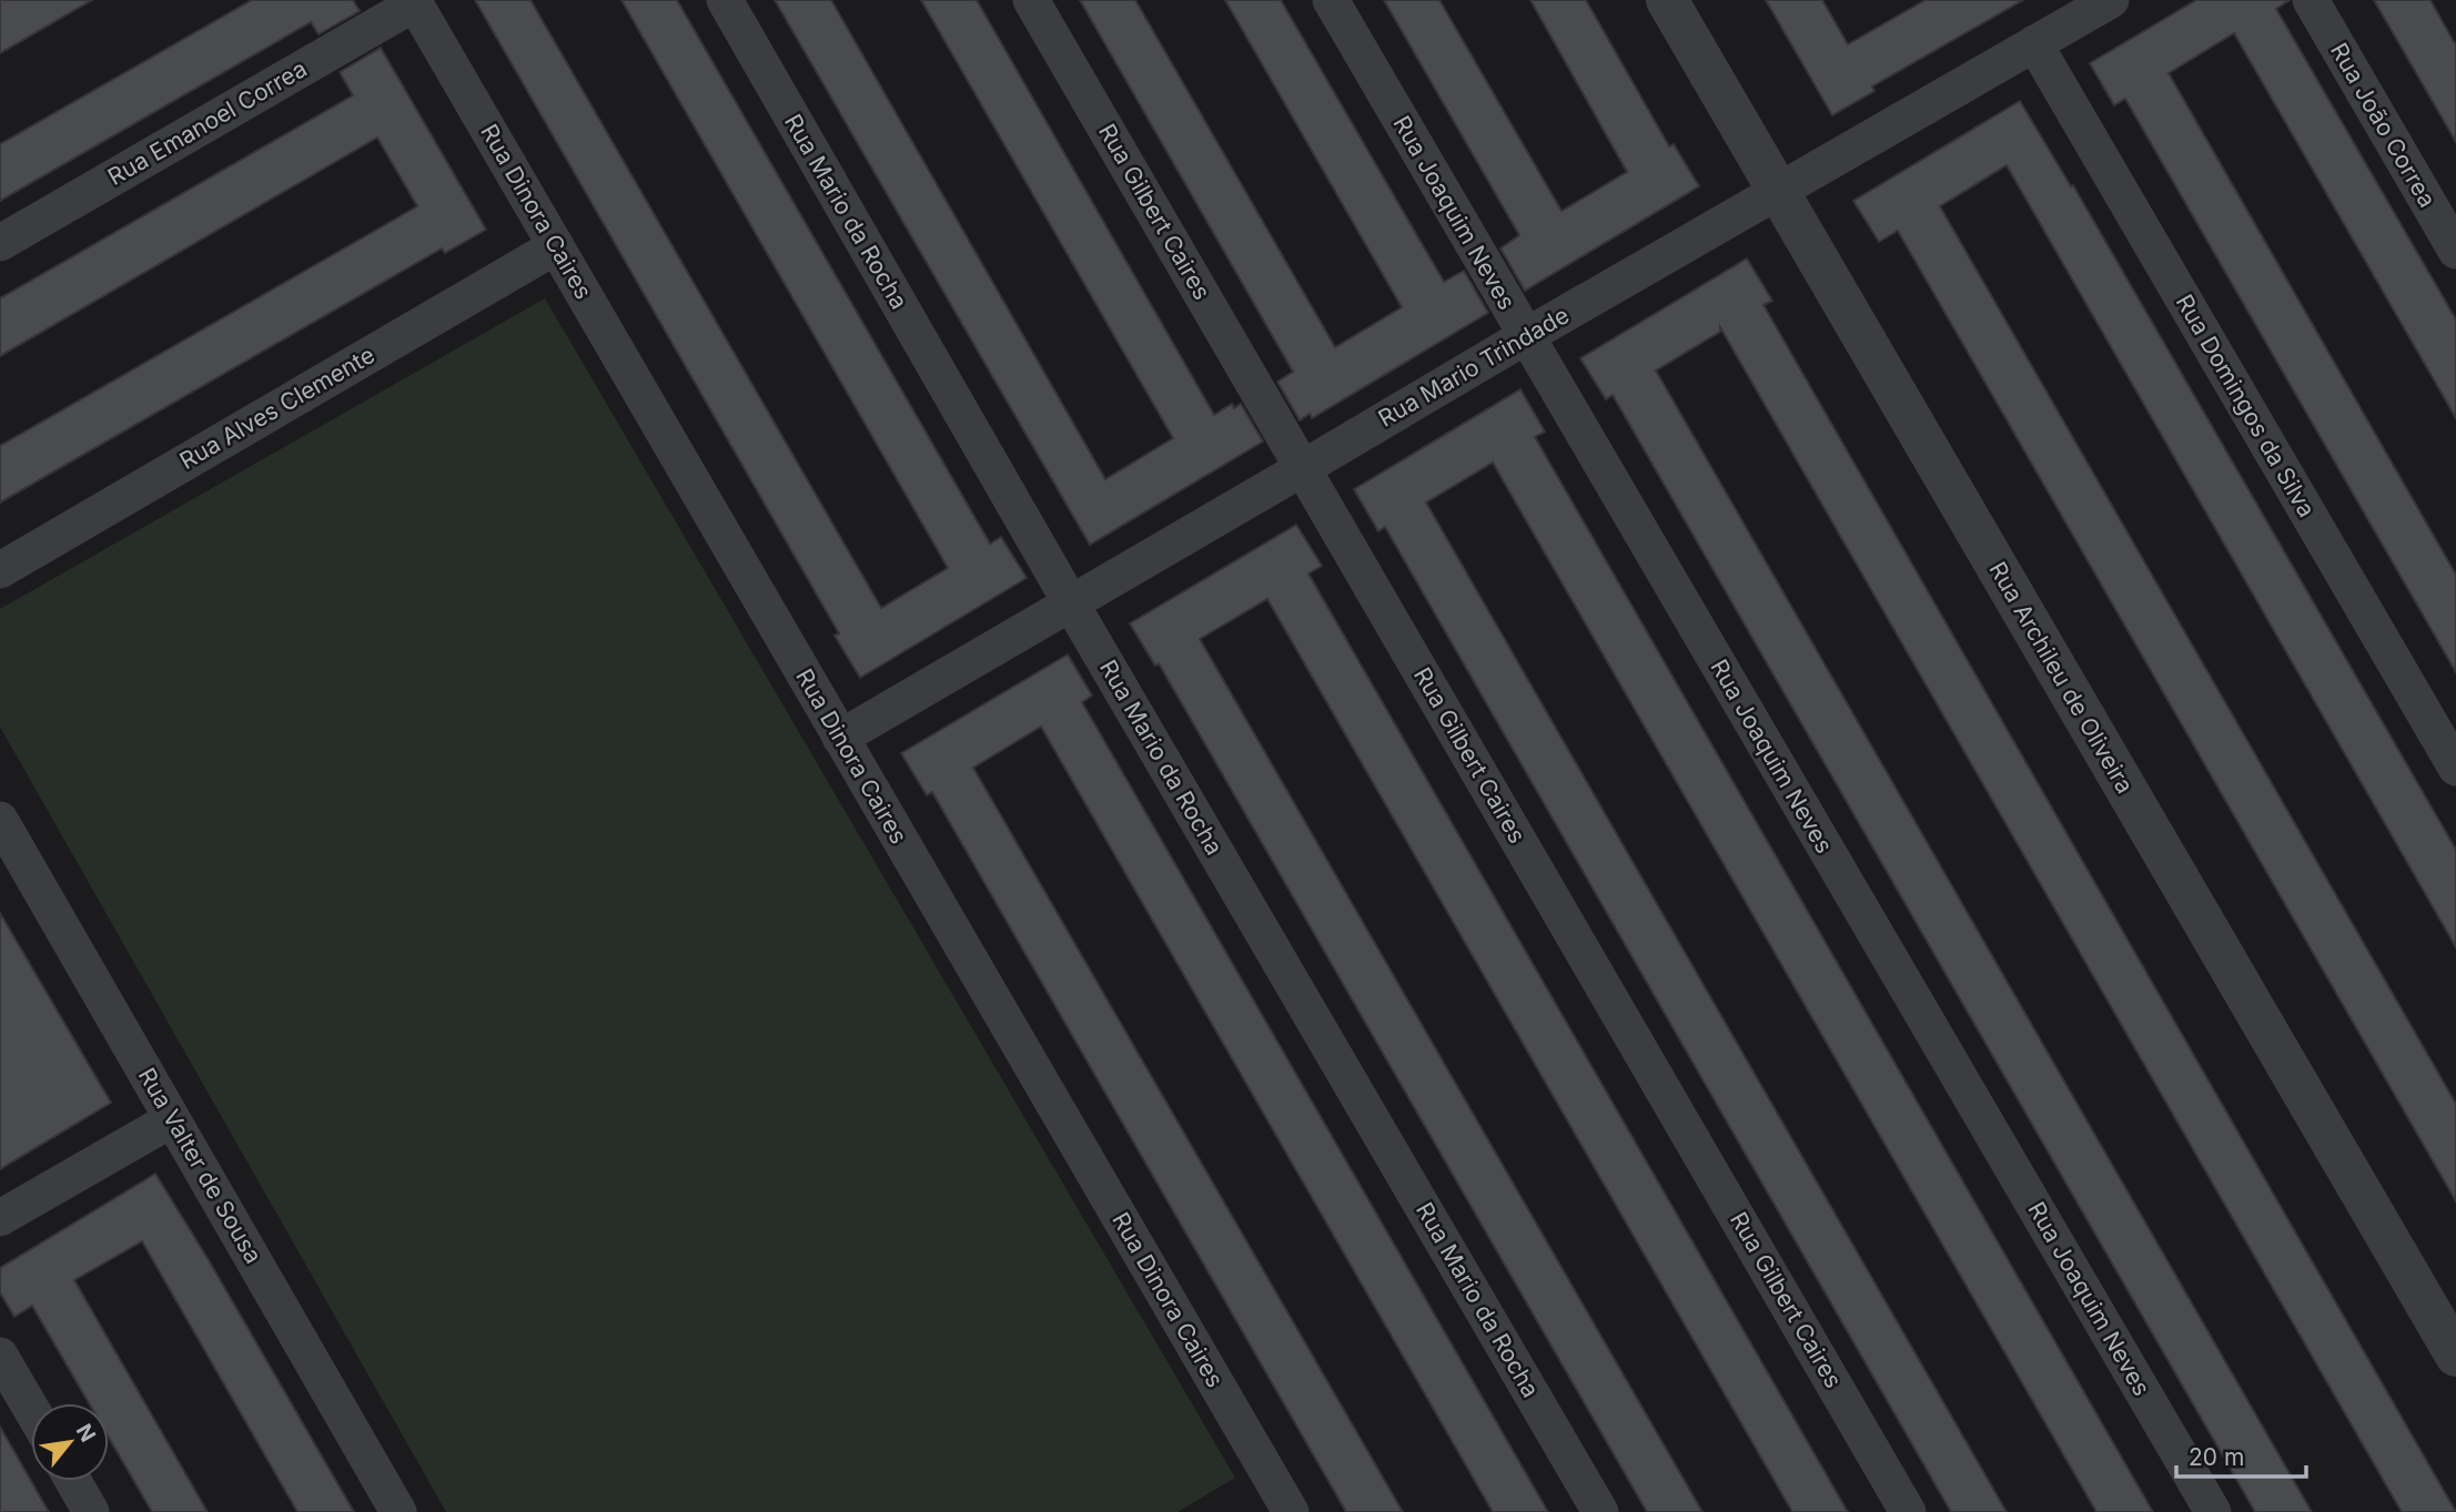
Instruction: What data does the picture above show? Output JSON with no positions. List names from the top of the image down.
{
  "streets": {
    "street": [
      "Rua Emanoel Correa",
      "Rua João Correa",
      "Rua Dinora Caires",
      "Rua Mario da Rocha",
      "Rua Gilbert Caires",
      "Rua Joaquim Neves",
      "Rua Mario Trindade",
      "Rua Domingos da Silva",
      "Rua Alves Clemente",
      "Rua Archileu de Oliveira",
      "Rua Valter de Sousa"
    ]
  },
  "crossings": [
    ["Rua Emanoel Correa", "Rua Dinora Caires"],
    ["Rua Dinora Caires", "Rua Mario Trindade"],
    ["Rua Dinora Caires", "Rua Alves Clemente"],
    ["Rua Mario da Rocha", "Rua Mario Trindade"],
    ["Rua Gilbert Caires", "Rua Mario Trindade"],
    ["Rua Joaquim Neves", "Rua Mario Trindade"],
    ["Rua Mario Trindade", "Rua Domingos da Silva"],
    ["Rua Mario Trindade", "Rua Archileu de Oliveira"]
  ],
  "scale_bar": "20 m",
  "north": "top right"
}
